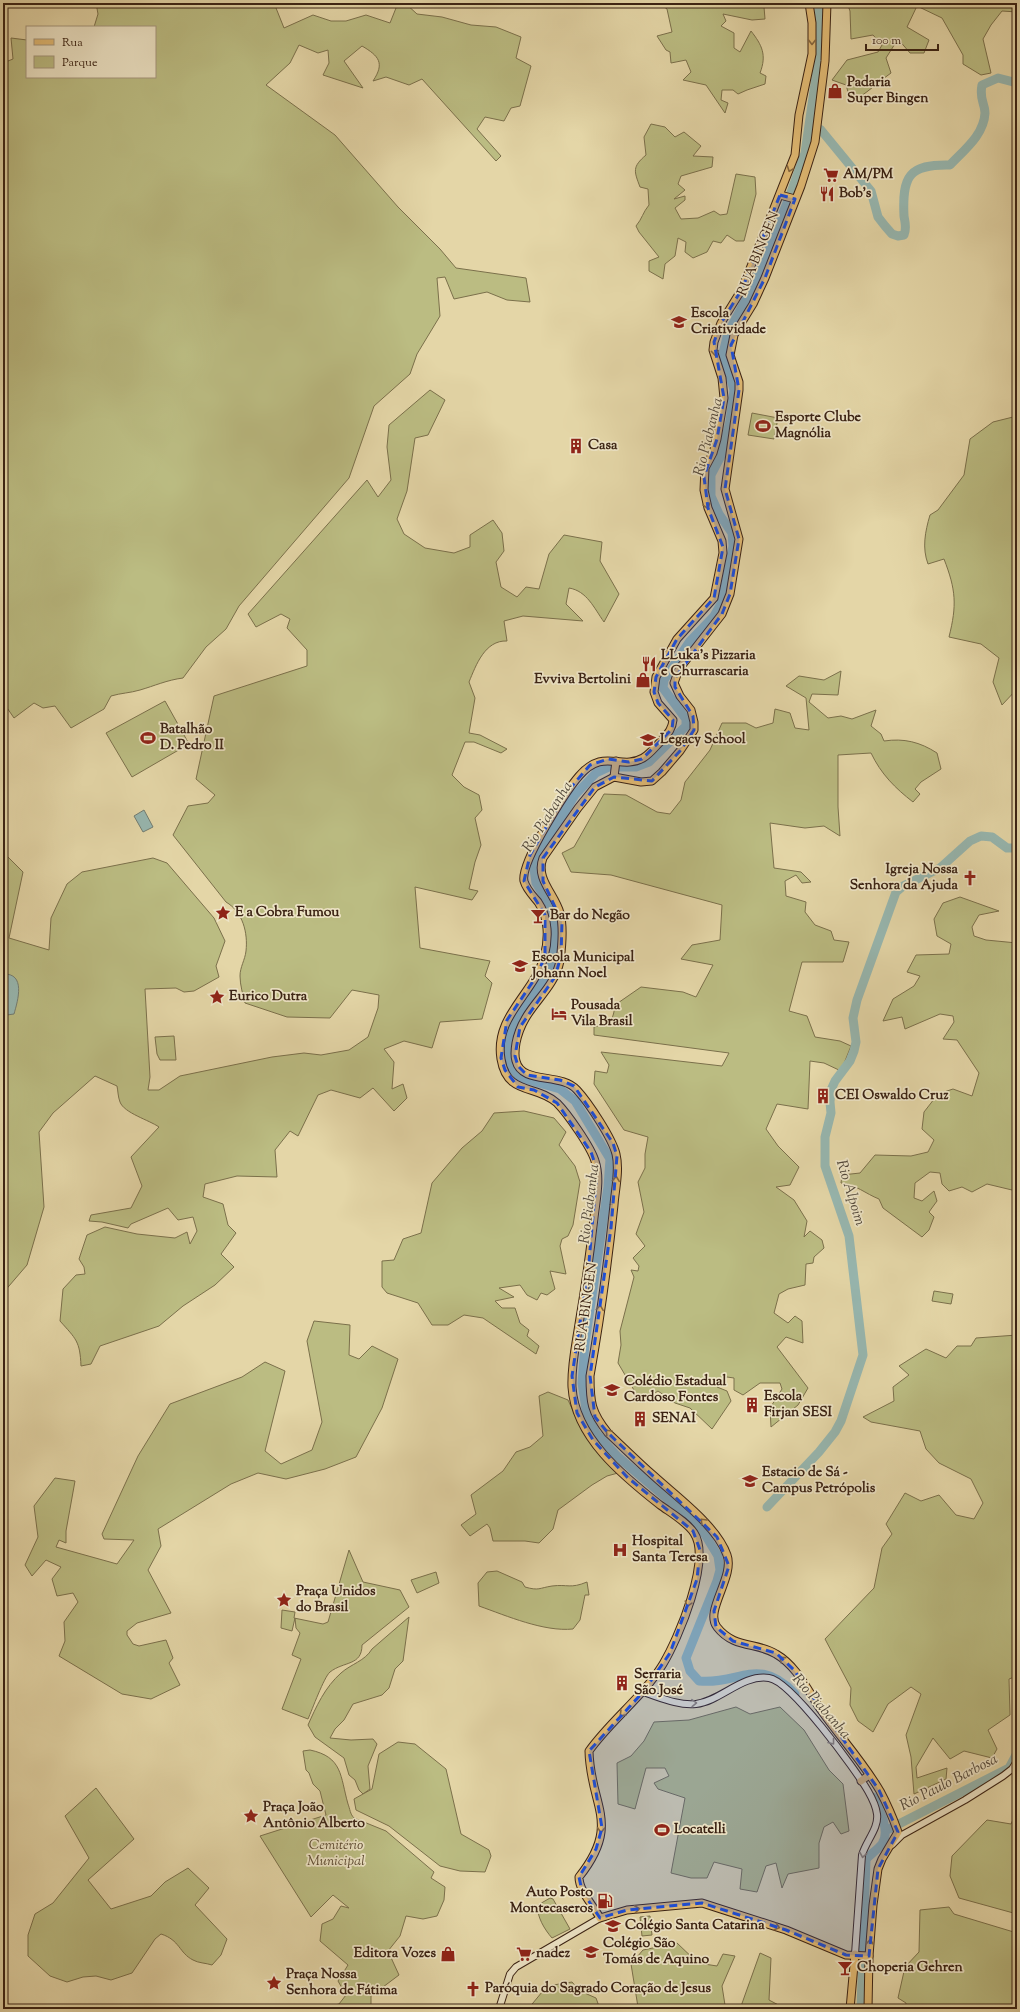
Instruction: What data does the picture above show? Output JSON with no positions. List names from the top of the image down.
{
  "streets": {
    "main road": ["RUA BINGEN"]
  },
  "water": ["Rio Piabanha", "Rio Alpoim", "Rio Paulo Barbosa"],
  "parks": ["Cemitério Municipal"],
  "places": {
    "shop": ["Padaria Super Bingen", "Evviva Bertolini", "Editora Vozes"],
    "supermarket": ["AM/PM", "nadez"],
    "restaurant": ["Bob's", "LLuka's Pizzaria e Churrascaria"],
    "school or university": [
      "Escola Criatividade",
      "Legacy School",
      "Escola Municipal Johann Noel",
      "Colédio Estadual Cardoso Fontes",
      "Estacio de Sá - Campus Petrópolis",
      "Colégio Santa Catarina",
      "Colégio São Tomás de Aquino"
    ],
    "sports": ["Esporte Clube Magnólia", "Batalhão D. Pedro II", "Locatelli"],
    "building": [
      "Casa",
      "CEI Oswaldo Cruz",
      "Escola Firjan SESI",
      "SENAI",
      "Serraria São José"
    ],
    "church": ["Igreja Nossa Senhora da Ajuda", "Paróquia do Sagrado Coração de Jesus"],
    "place": [
      "E a Cobra Fumou",
      "Eurico Dutra",
      "Praça Unidos do Brasil",
      "Praça João Antônio Alberto",
      "Praça Nossa Senhora de Fátima"
    ],
    "bar": ["Bar do Negão", "Choperia Gehren"],
    "hotel": ["Pousada Vila Brasil"],
    "hospital": ["Hospital Santa Teresa"],
    "fuel station": ["Auto Posto Montecaseros"]
  },
  "legend": ["Rua", "Parque"],
  "scale_bar": "100 m"
}
